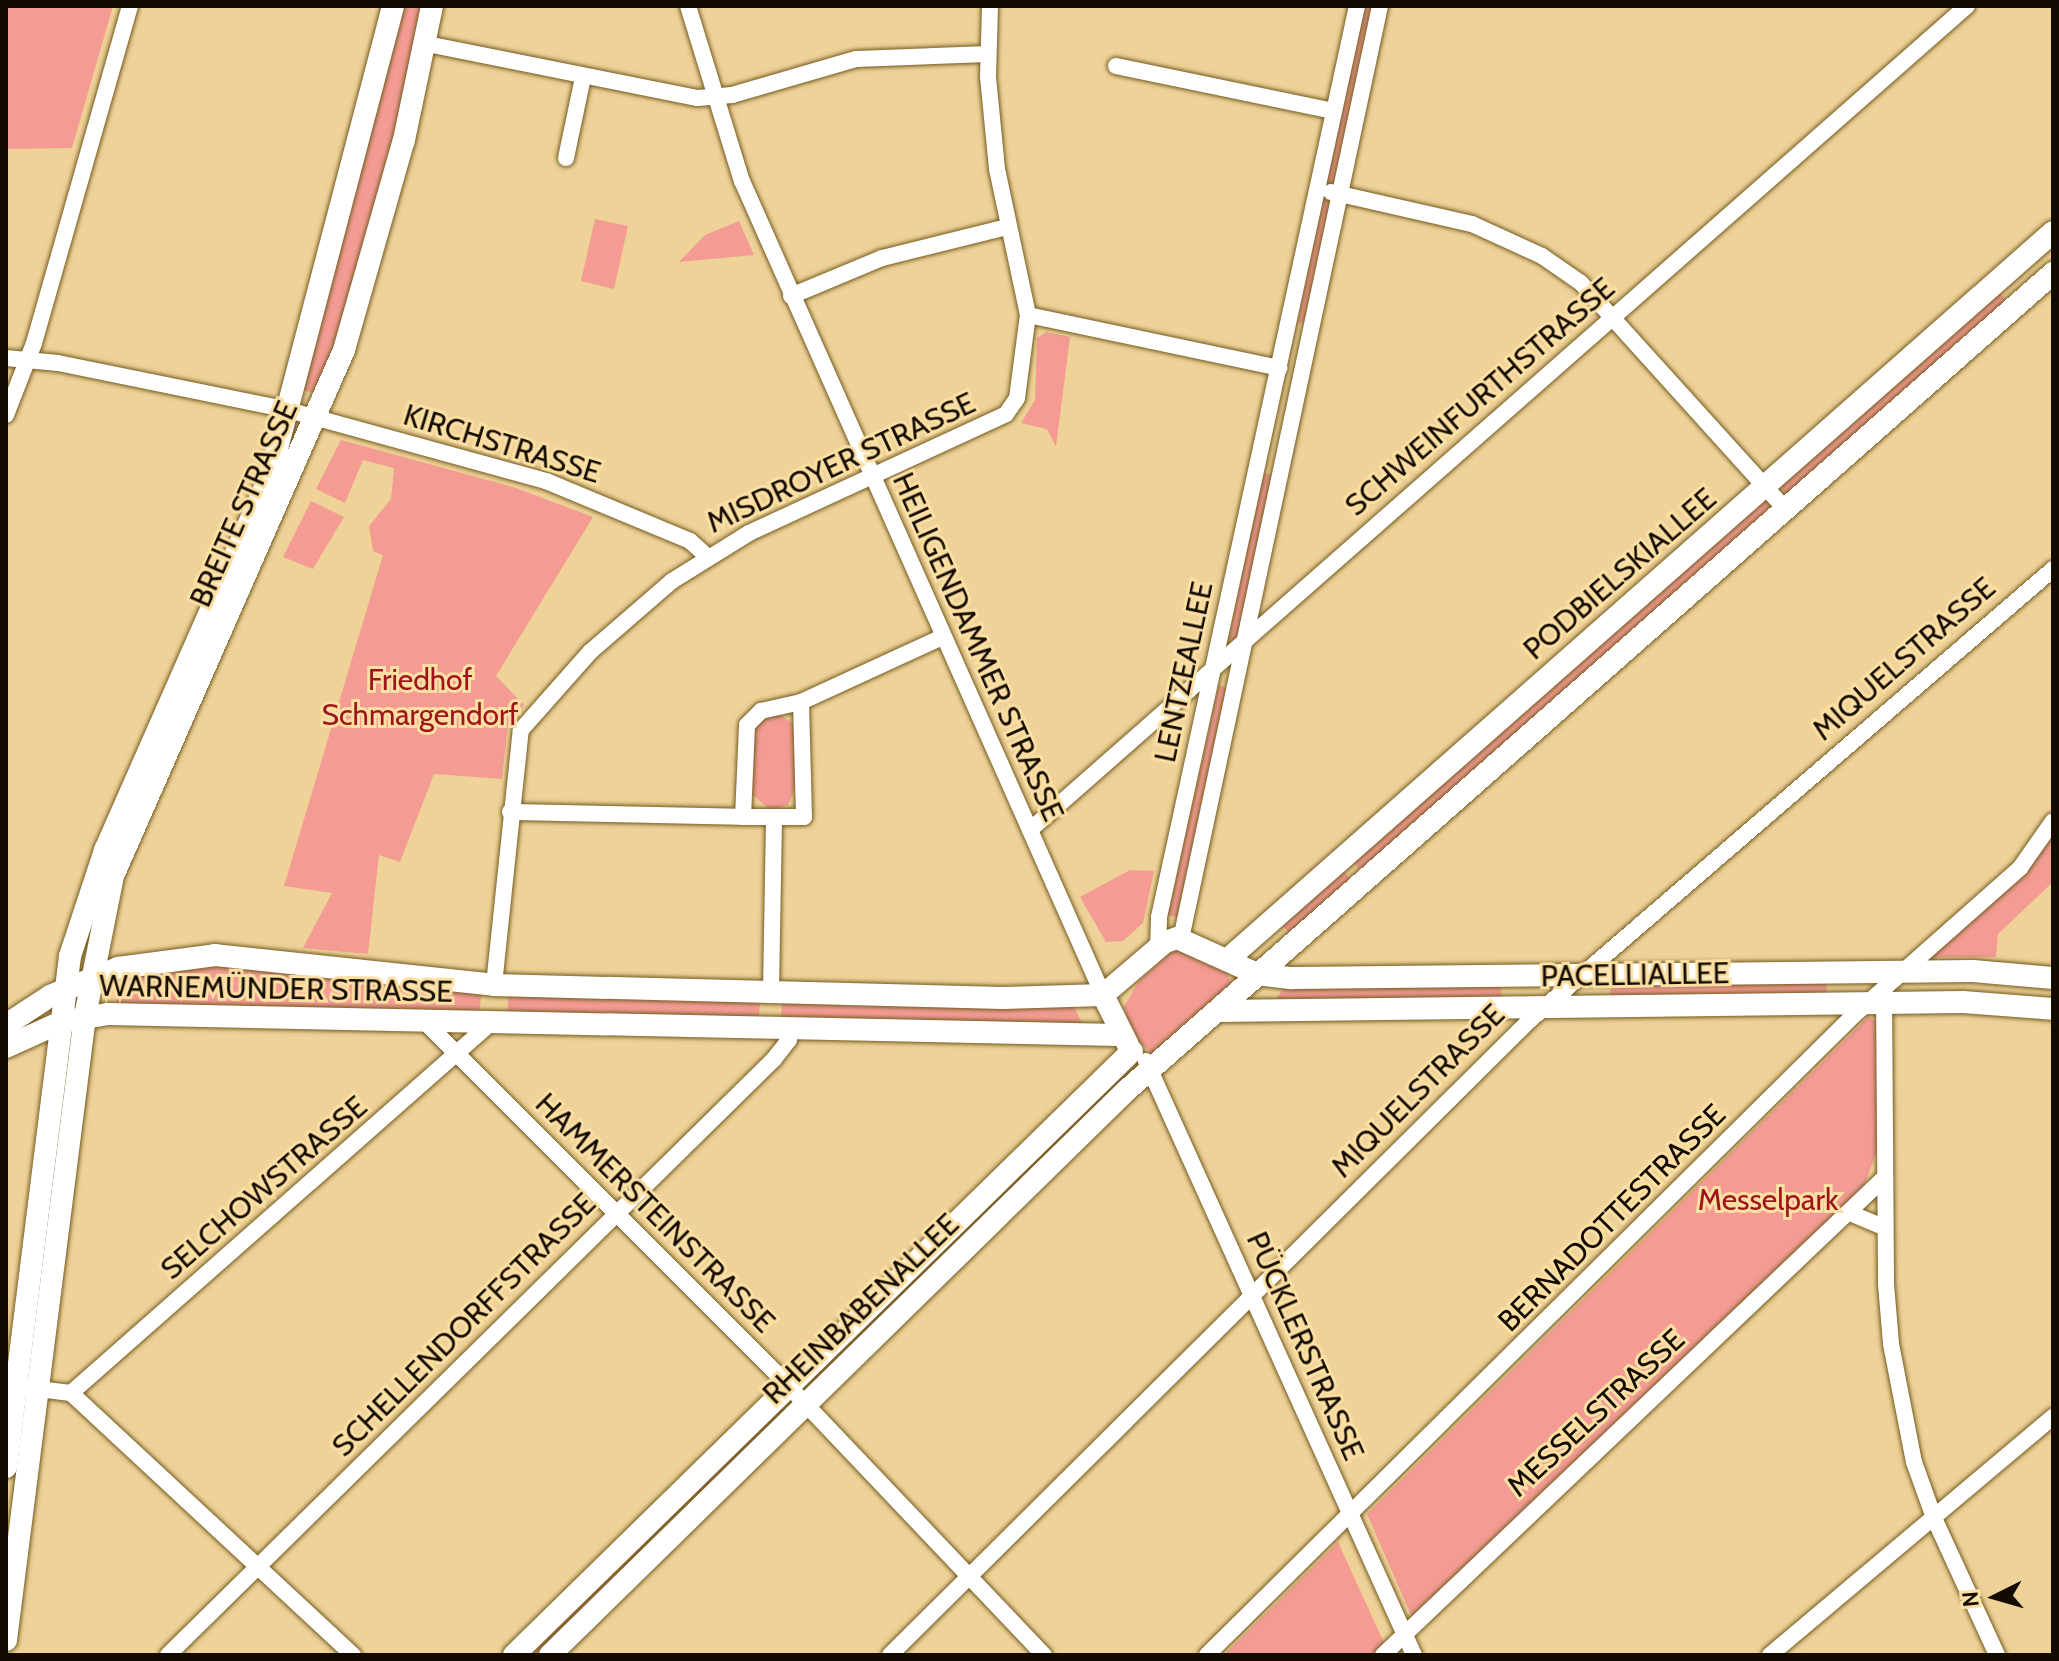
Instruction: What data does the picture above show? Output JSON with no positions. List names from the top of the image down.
{
  "streets": {
    "street": [
      "SCHWEINFURTHSTRASSE",
      "KIRCHSTRASSE",
      "MISDROYER STRASSE",
      "BREITE STRASSE",
      "PODBIELSKIALLEE",
      "HEILIGENDAMMER STRASSE",
      "MIQUELSTRASSE",
      "LENTZEALLEE",
      "PACELLIALLEE",
      "WARNEMÜNDER STRASSE",
      "SELCHOWSTRASSE",
      "HAMMERSTEINSTRASSE",
      "BERNADOTTESTRASSE",
      "RHEINBABENALLEE",
      "SCHELLENDORFFSTRASSE",
      "PÜCKLERSTRASSE",
      "MESSELSTRASSE"
    ]
  },
  "crossings": [
    ["SCHWEINFURTHSTRASSE", "HEILIGENDAMMER STRASSE"],
    ["SCHWEINFURTHSTRASSE", "LENTZEALLEE"],
    ["KIRCHSTRASSE", "MISDROYER STRASSE"],
    ["KIRCHSTRASSE", "BREITE STRASSE"],
    ["MISDROYER STRASSE", "HEILIGENDAMMER STRASSE"],
    ["MISDROYER STRASSE", "WARNEMÜNDER STRASSE"],
    ["BREITE STRASSE", "WARNEMÜNDER STRASSE"],
    ["BREITE STRASSE", "SELCHOWSTRASSE"],
    ["PODBIELSKIALLEE", "PACELLIALLEE"],
    ["PODBIELSKIALLEE", "RHEINBABENALLEE"],
    ["HEILIGENDAMMER STRASSE", "WARNEMÜNDER STRASSE"],
    ["MIQUELSTRASSE", "PACELLIALLEE"],
    ["MIQUELSTRASSE", "HAMMERSTEINSTRASSE"],
    ["MIQUELSTRASSE", "PÜCKLERSTRASSE"],
    ["PACELLIALLEE", "BERNADOTTESTRASSE"],
    ["PACELLIALLEE", "RHEINBABENALLEE"],
    ["WARNEMÜNDER STRASSE", "SELCHOWSTRASSE"],
    ["WARNEMÜNDER STRASSE", "HAMMERSTEINSTRASSE"],
    ["WARNEMÜNDER STRASSE", "RHEINBABENALLEE"],
    ["WARNEMÜNDER STRASSE", "SCHELLENDORFFSTRASSE"],
    ["WARNEMÜNDER STRASSE", "PÜCKLERSTRASSE"],
    ["SELCHOWSTRASSE", "HAMMERSTEINSTRASSE"],
    ["HAMMERSTEINSTRASSE", "RHEINBABENALLEE"],
    ["HAMMERSTEINSTRASSE", "SCHELLENDORFFSTRASSE"],
    ["BERNADOTTESTRASSE", "PÜCKLERSTRASSE"],
    ["RHEINBABENALLEE", "PÜCKLERSTRASSE"],
    ["PÜCKLERSTRASSE", "MESSELSTRASSE"]
  ],
  "parks": ["Friedhof Schmargendorf", "Messelpark"],
  "north": "left"
}
